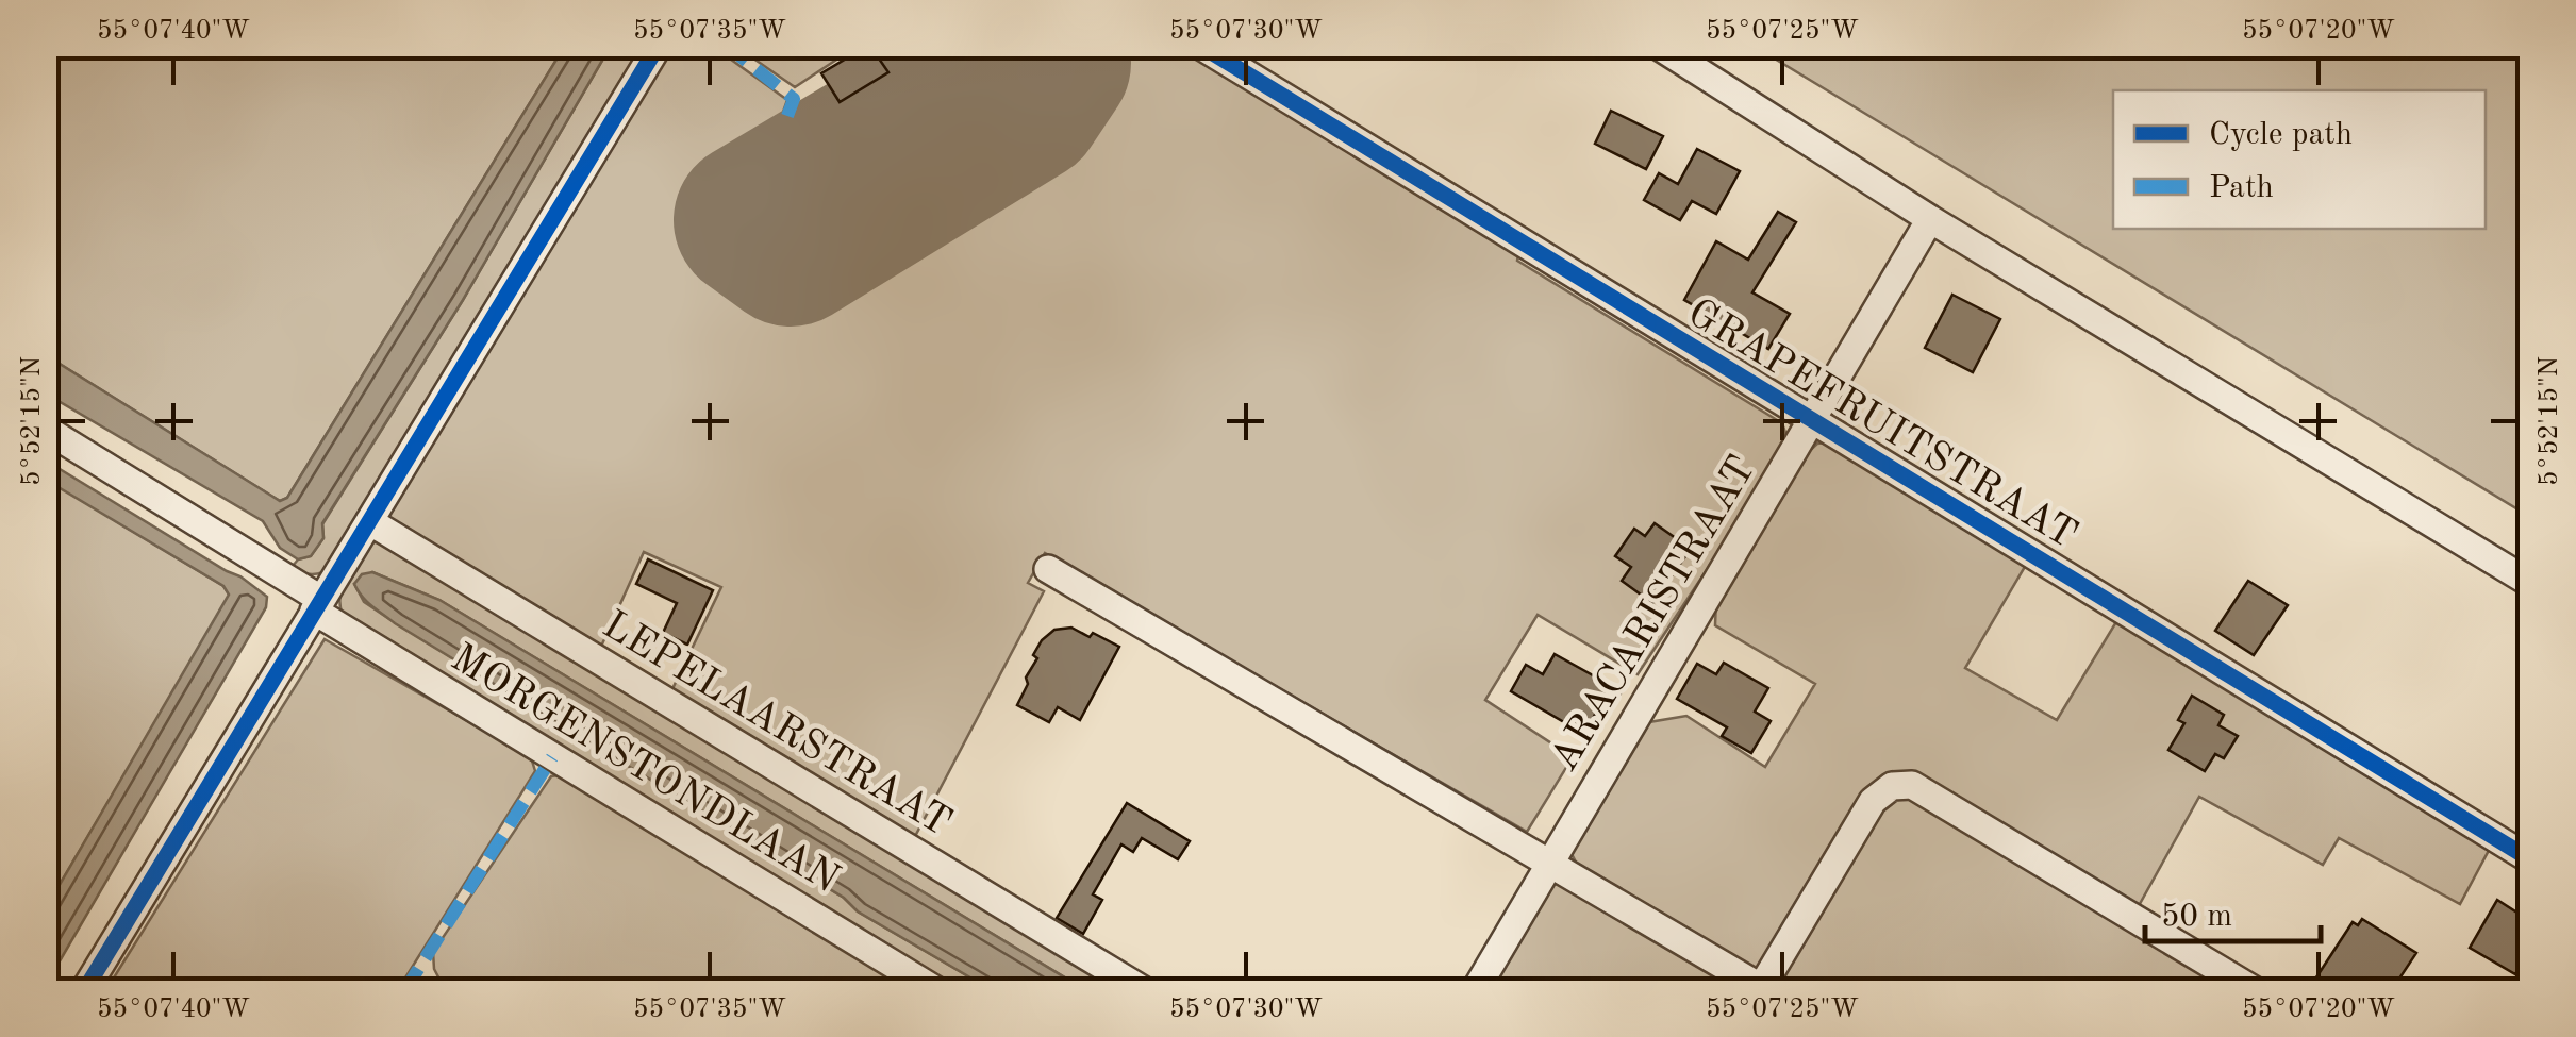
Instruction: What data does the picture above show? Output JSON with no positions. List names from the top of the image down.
{
  "streets": {
    "street": [
      "GRAPEFRUITSTRAAT",
      "ARACARISTRAAT",
      "LEPELAARSTRAAT",
      "MORGENSTONDLAAN"
    ]
  },
  "crossings": [
    ["GRAPEFRUITSTRAAT", "ARACARISTRAAT"]
  ],
  "legend": ["Cycle path", "Path"],
  "scale_bar": "50 m",
  "coordinates": [
    "55°07'40\"W",
    "55°07'35\"W",
    "55°07'30\"W",
    "55°07'25\"W",
    "55°07'20\"W",
    "5°52'15\"N"
  ]
}
